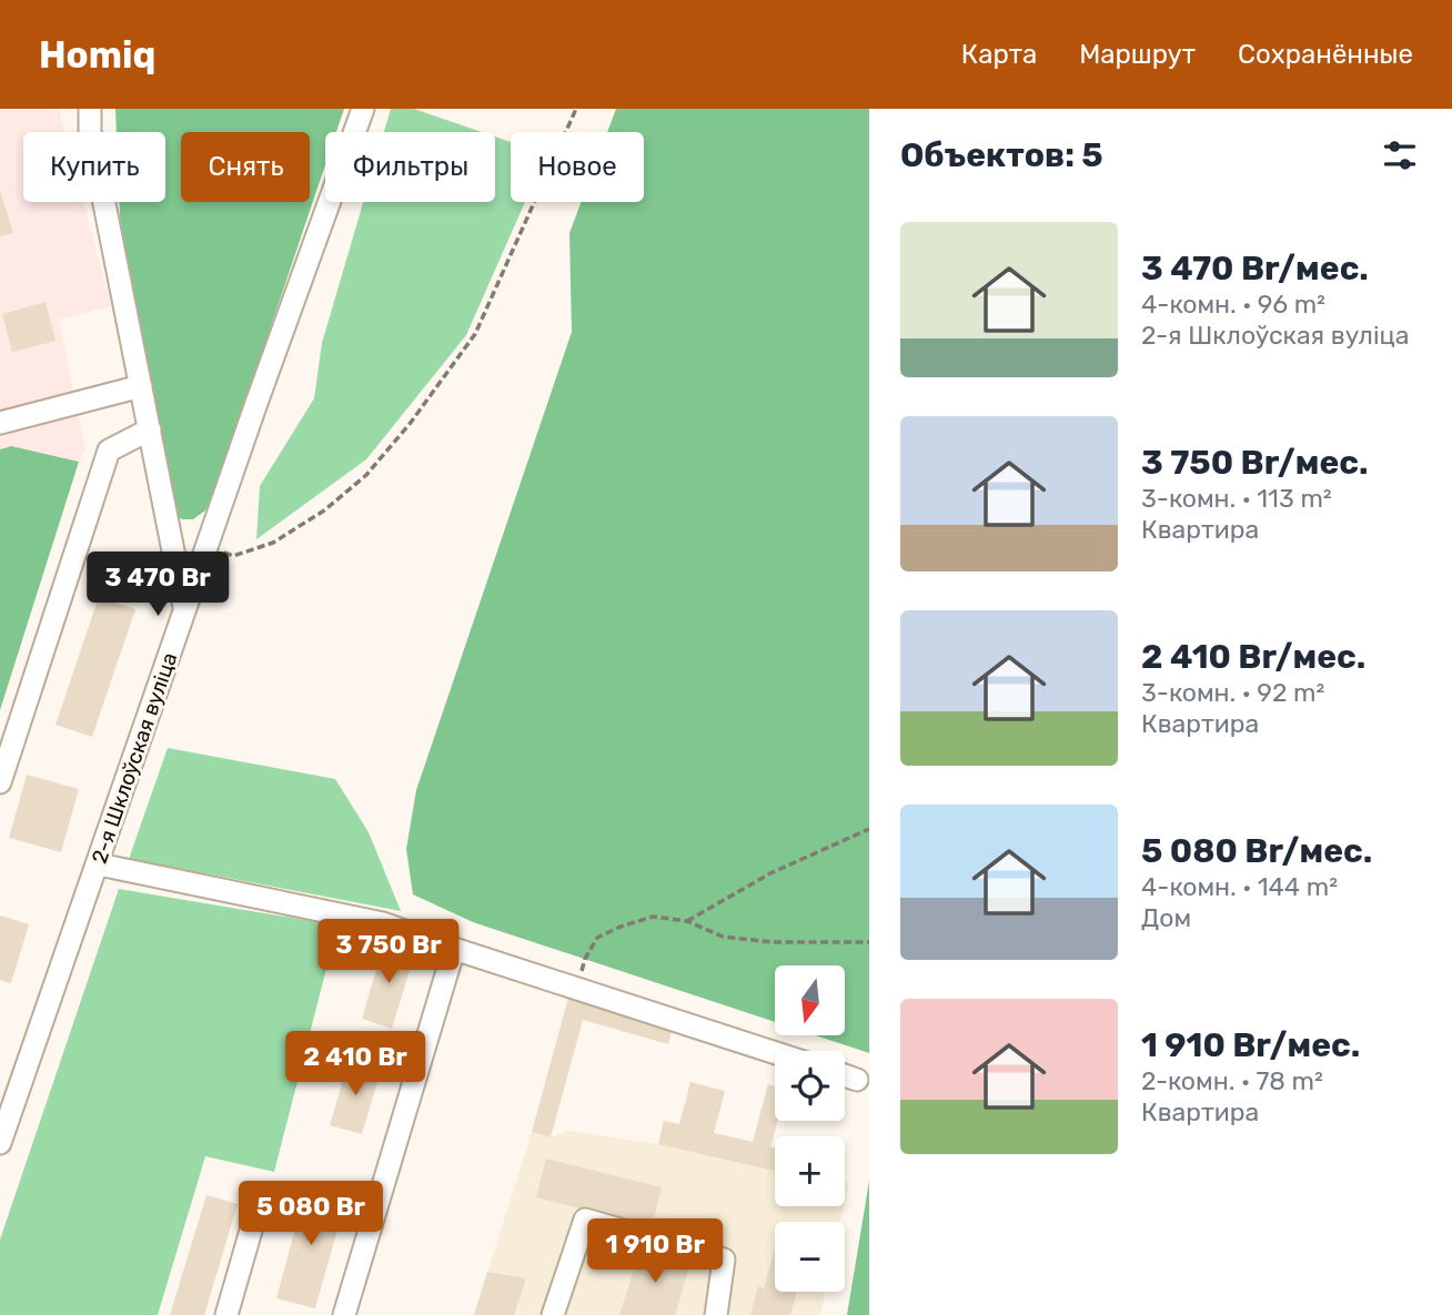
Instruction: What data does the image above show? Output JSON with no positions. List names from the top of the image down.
{
  "streets": {
    "street": ["2-я Шклоўская вуліца"]
  },
  "north": "bottom",
  "page": {
    "header": "Homiq",
    "nav": ["Карта", "Маршрут", "Сохранённые"],
    "heading": "Объектов: 5",
    "chip": [
      "Купить",
      "Снять",
      "Фильтры",
      "Новое"
    ],
    "list": [
      {
        "name": "3 470 Br/мес.",
        "note": "4-комн. · 96 m² · 2-я Шклоўская вуліца"
      },
      {
        "name": "3 750 Br/мес.",
        "note": "3-комн. · 113 m² · Квартира"
      },
      {
        "name": "2 410 Br/мес.",
        "note": "3-комн. · 92 m² · Квартира"
      },
      {
        "name": "5 080 Br/мес.",
        "note": "4-комн. · 144 m² · Дом"
      },
      {
        "name": "1 910 Br/мес.",
        "note": "2-комн. · 78 m² · Квартира"
      }
    ],
    "price": [
      "3 470 Br",
      "3 750 Br",
      "2 410 Br",
      "5 080 Br",
      "1 910 Br"
    ],
    "map_buttons": ["+", "−"]
  }
}
